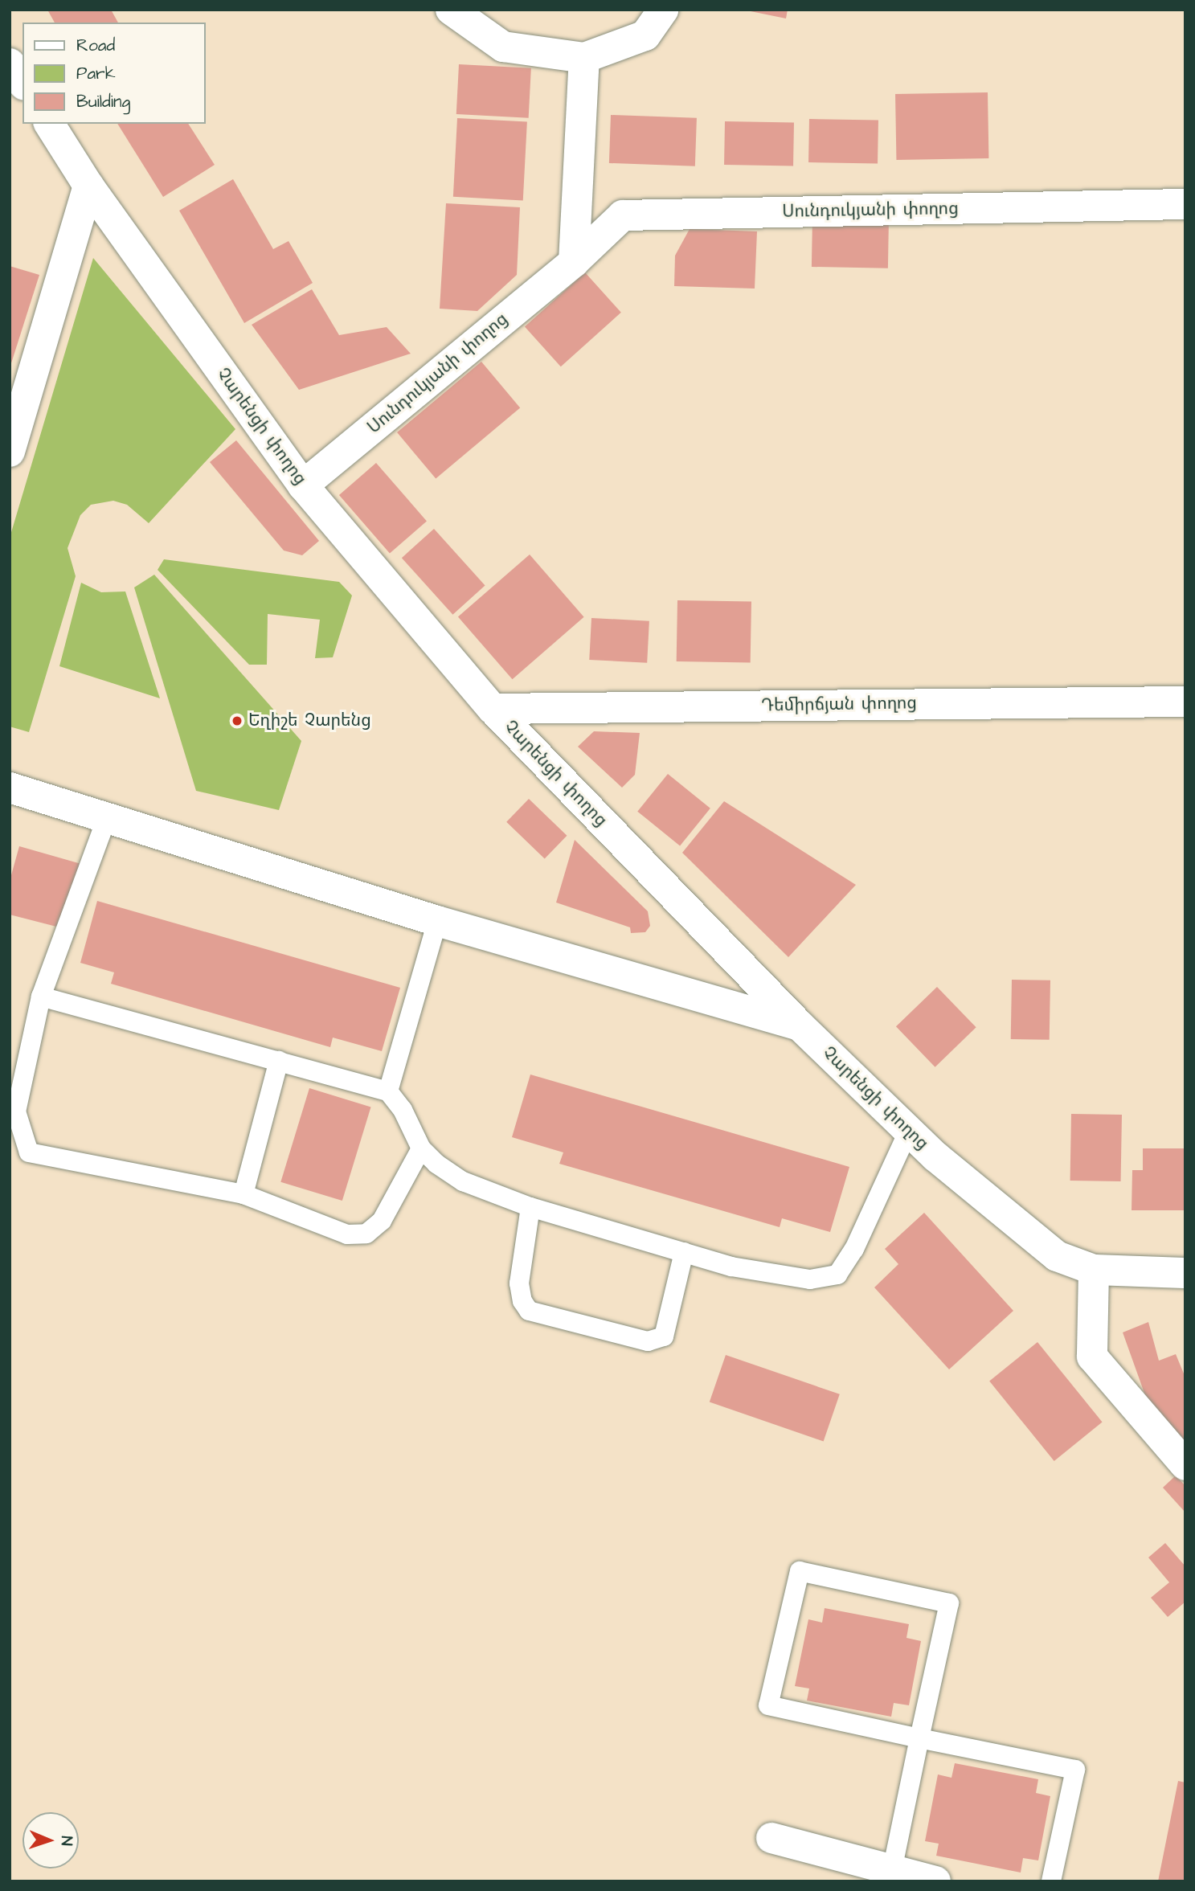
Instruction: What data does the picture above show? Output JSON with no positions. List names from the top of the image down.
{
  "streets": {
    "street": ["Սունդուկյանի փողոց", "Չարենցի փողոց", "Դեմիրճյան փողոց"]
  },
  "crossings": [
    ["Սունդուկյանի փողոց", "Չարենցի փողոց"],
    ["Չարենցի փողոց", "Դեմիրճյան փողոց"]
  ],
  "places": ["Եղիշե Չարենց"],
  "legend": ["Road", "Park", "Building"],
  "north": "right"
}
